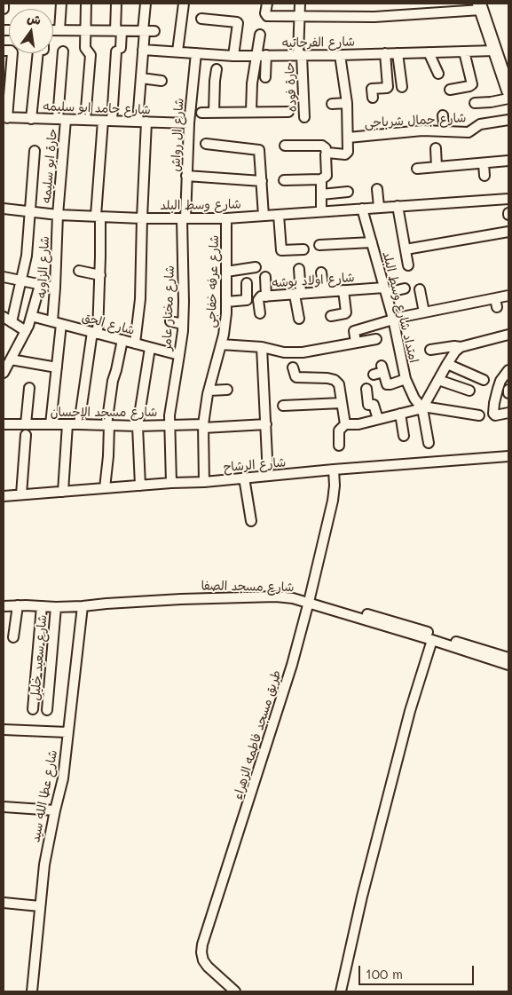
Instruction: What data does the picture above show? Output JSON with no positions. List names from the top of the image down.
{
  "streets": {
    "street": [
      "شارع الفرحاتيه",
      "حارة فوده",
      "شارع حامد ابو سليمه",
      "شارع جمال شرباجى",
      "شارع ال رواش",
      "حارة ابو سليمه",
      "شارع وسط البلد",
      "شارع الزاويه",
      "شارع اولاد بوشه",
      "شارع عرفه خفاجى",
      "امتداد شارع وسط البلد",
      "شارع مختار عامر",
      "شارع الحق",
      "شارع مسجد الإحسان",
      "شارع الرشاح",
      "شارع مسجد الصفا",
      "شارع سعيد خليل",
      "طريق مسجد فاطمه الزهراء",
      "شارع عطا الله سيد"
    ]
  },
  "crossings": [
    ["شارع الفرحاتيه", "حارة فوده"],
    ["شارع الفرحاتيه", "شارع ال رواش"],
    ["شارع حامد ابو سليمه", "شارع ال رواش"],
    ["شارع حامد ابو سليمه", "حارة ابو سليمه"],
    ["شارع ال رواش", "شارع وسط البلد"],
    ["شارع ال رواش", "شارع مختار عامر"],
    ["حارة ابو سليمه", "شارع وسط البلد"],
    ["حارة ابو سليمه", "شارع الزاويه"],
    ["شارع وسط البلد", "شارع الزاويه"],
    ["شارع وسط البلد", "شارع عرفه خفاجى"],
    ["شارع وسط البلد", "امتداد شارع وسط البلد"],
    ["شارع وسط البلد", "شارع مختار عامر"],
    ["شارع الزاويه", "شارع الحق"],
    ["شارع اولاد بوشه", "امتداد شارع وسط البلد"],
    ["شارع عرفه خفاجى", "شارع مسجد الإحسان"],
    ["شارع عرفه خفاجى", "شارع الرشاح"],
    ["شارع مختار عامر", "شارع الحق"],
    ["شارع مختار عامر", "شارع مسجد الإحسان"],
    ["شارع مختار عامر", "شارع الرشاح"],
    ["شارع الرشاح", "طريق مسجد فاطمه الزهراء"],
    ["شارع مسجد الصفا", "شارع سعيد خليل"],
    ["شارع مسجد الصفا", "طريق مسجد فاطمه الزهراء"],
    ["شارع مسجد الصفا", "شارع عطا الله سيد"]
  ],
  "scale_bar": "100 m",
  "north": "top"
}
